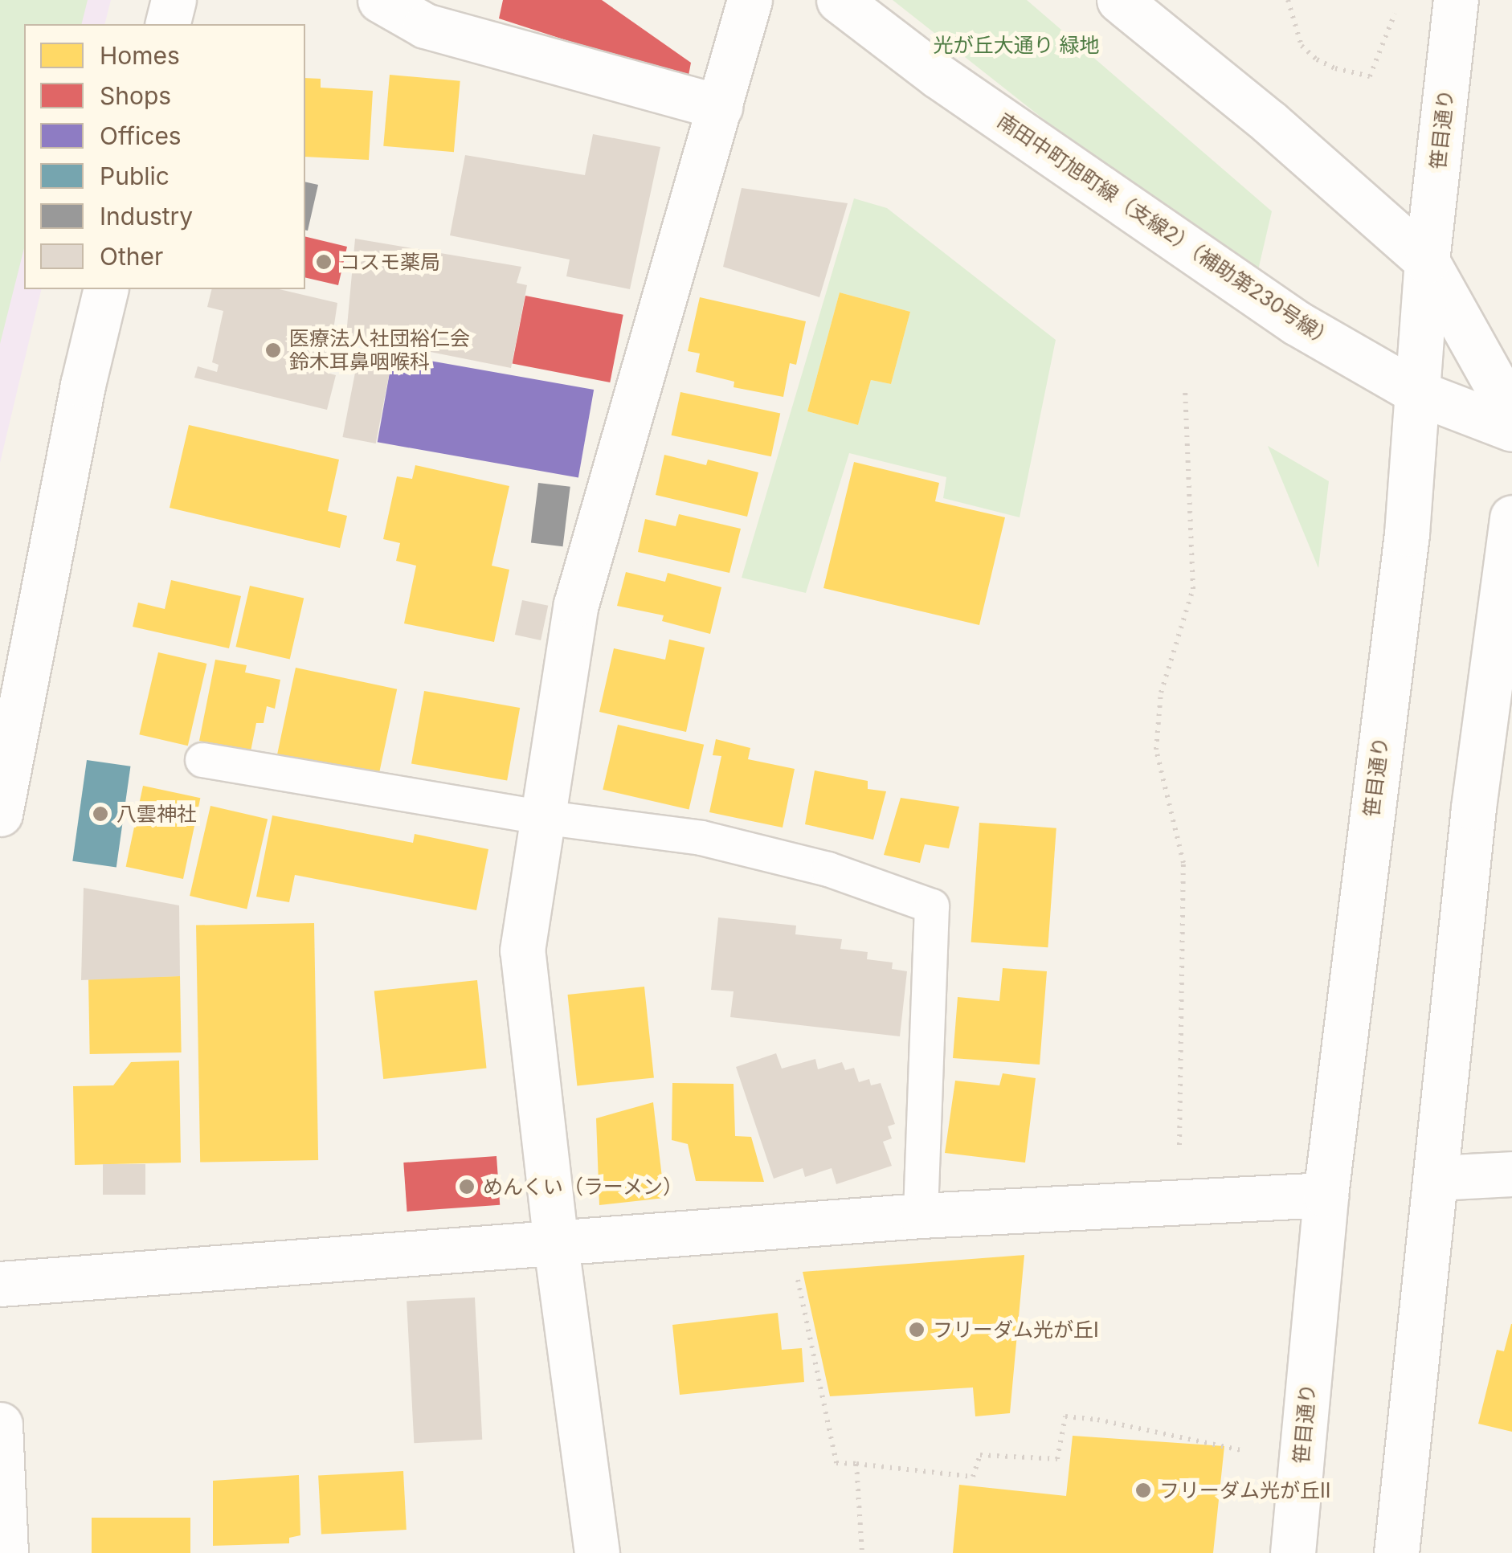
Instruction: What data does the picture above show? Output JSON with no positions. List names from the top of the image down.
{
  "streets": {
    "street": ["笹目通り", "南田中町旭町線（支線2）（補助第230号線）"]
  },
  "crossings": [
    ["笹目通り", "南田中町旭町線（支線2）（補助第230号線）"]
  ],
  "parks": ["光が丘大通り 緑地"],
  "places": [
    "コスモ薬局",
    "医療法人社団裕仁会 鈴木耳鼻咽喉科",
    "八雲神社",
    "めんくい（ラーメン）",
    "フリーダム光が丘Ⅰ",
    "フリーダム光が丘Ⅱ"
  ],
  "legend": [
    "Homes",
    "Shops",
    "Offices",
    "Public",
    "Industry",
    "Other"
  ]
}
